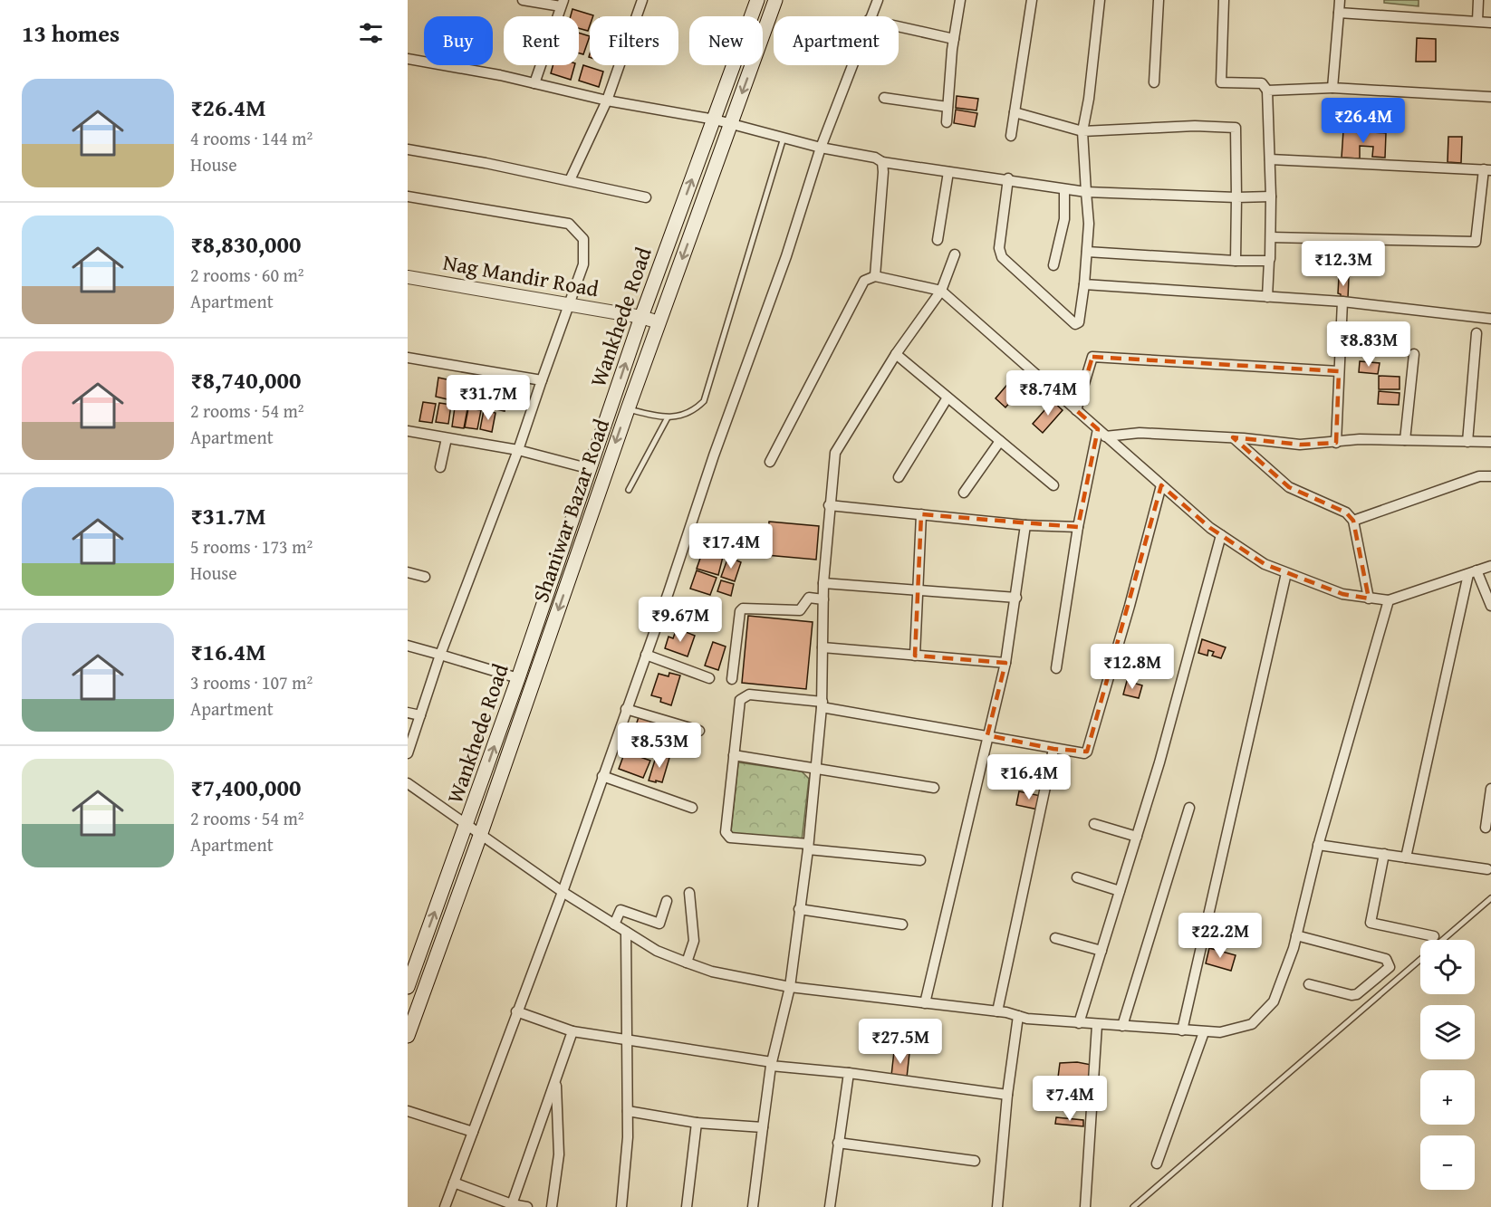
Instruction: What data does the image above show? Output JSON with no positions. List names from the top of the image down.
{
  "streets": {
    "main road": ["Wankhede Road", "Shaniwar Bazar Road"],
    "street": ["Nag Mandir Road"]
  },
  "crossings": [
    ["Nag Mandir Road", "Wankhede Road"],
    ["Nag Mandir Road", "Shaniwar Bazar Road"]
  ],
  "one_way": ["Wankhede Road", "Shaniwar Bazar Road"],
  "page": {
    "heading": "13 homes",
    "chip": [
      "Buy",
      "Rent",
      "Filters",
      "New",
      "Apartment"
    ],
    "list": [
      {
        "name": "₹26.4M",
        "note": "4 rooms · 144 m² · House"
      },
      {
        "name": "₹8,830,000",
        "note": "2 rooms · 60 m² · Apartment"
      },
      {
        "name": "₹8,740,000",
        "note": "2 rooms · 54 m² · Apartment"
      },
      {
        "name": "₹31.7M",
        "note": "5 rooms · 173 m² · House"
      },
      {
        "name": "₹16.4M",
        "note": "3 rooms · 107 m² · Apartment"
      },
      {
        "name": "₹7,400,000",
        "note": "2 rooms · 54 m² · Apartment"
      }
    ],
    "price": [
      "₹26.4M",
      "₹12.3M",
      "₹8.83M",
      "₹8.74M",
      "₹31.7M",
      "₹17.4M",
      "₹9.67M",
      "₹12.8M",
      "₹8.53M",
      "₹16.4M",
      "₹22.2M",
      "₹27.5M",
      "₹7.4M"
    ],
    "map_buttons": ["+", "−"]
  }
}
